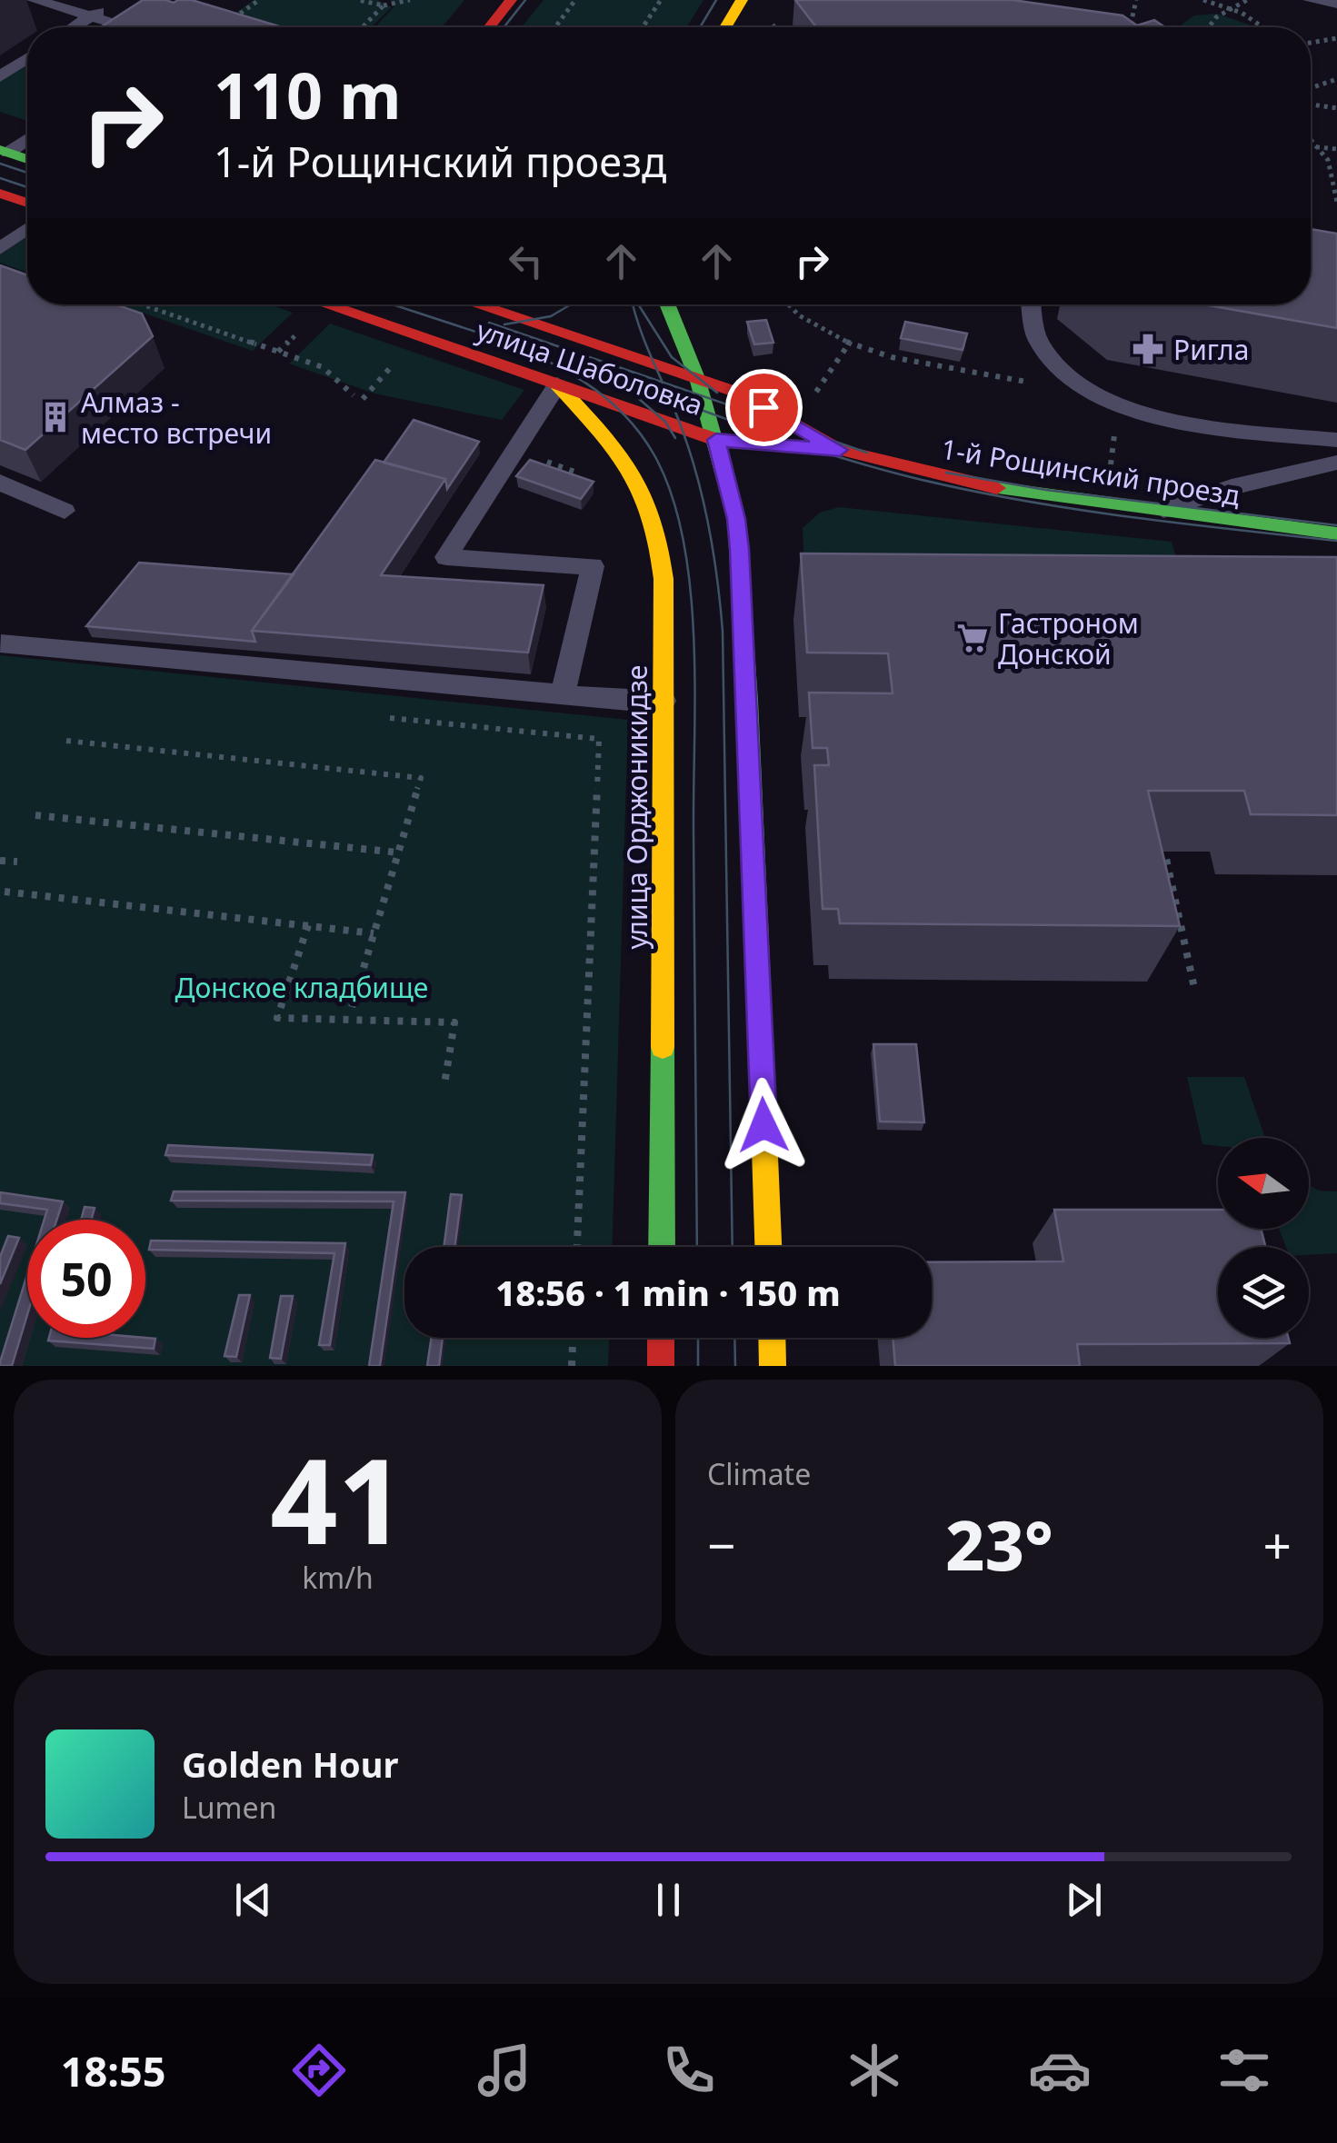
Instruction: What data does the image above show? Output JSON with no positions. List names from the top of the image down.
{
  "streets": {
    "main road": ["улица Шаболовка", "1-й Рощинский проезд", "улица Орджоникидзе"]
  },
  "crossings": [
    ["улица Шаболовка", "1-й Рощинский проезд"],
    ["улица Шаболовка", "улица Орджоникидзе"]
  ],
  "parks": ["Донское кладбище"],
  "places": {
    "pharmacy": ["Ригла"],
    "building": ["Алмаз - место встречи"],
    "supermarket": ["Гастроном Донской"]
  },
  "north": "left",
  "page": {
    "turn": ["110 m", "1-й Рощинский проезд"],
    "limit": "50",
    "trip": "18:56 · 1 min · 150 m",
    "tile": [
      ["41", "km/h"],
      "Climate"
    ],
    "heat": ["−", "23°", "+"],
    "song": ["Golden Hour", "Lumen"],
    "tabs": "18:55"
  }
}
